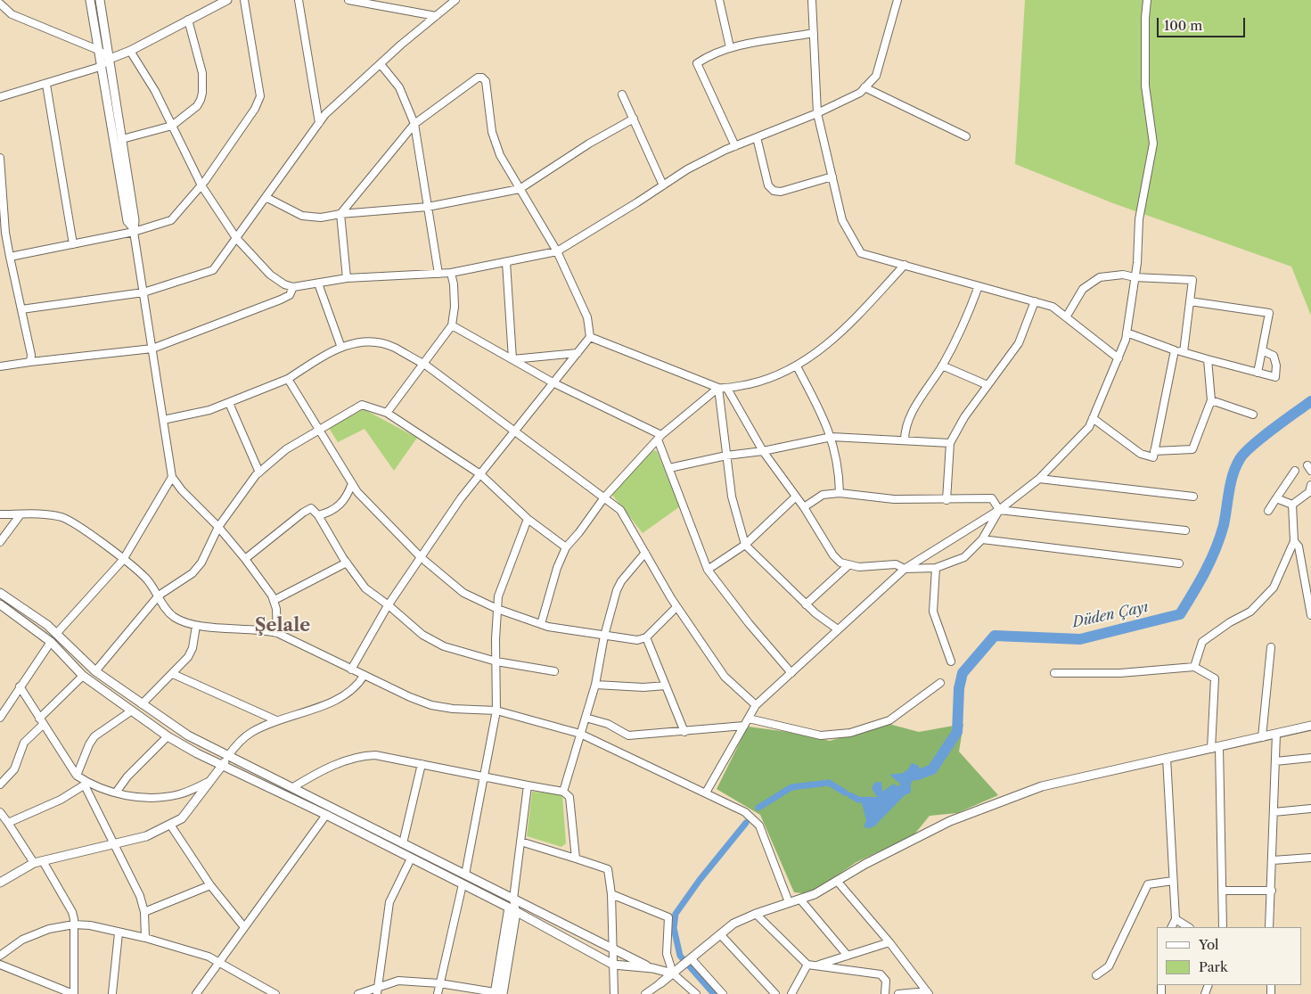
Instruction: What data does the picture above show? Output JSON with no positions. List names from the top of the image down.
{
  "districts": ["Şelale"],
  "water": ["Düden Çayı"],
  "legend": ["Yol", "Park"],
  "scale_bar": "100 m"
}
